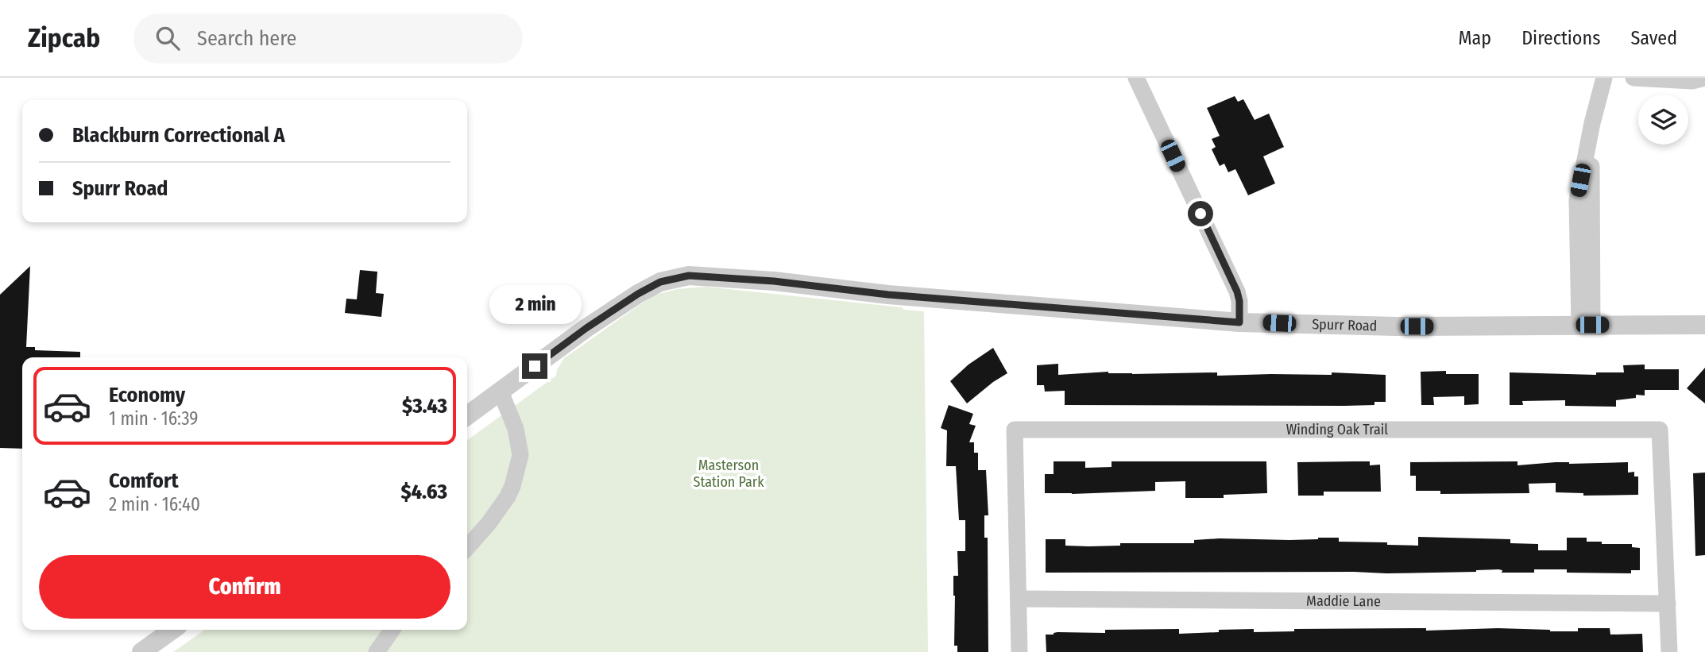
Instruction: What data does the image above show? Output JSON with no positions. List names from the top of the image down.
{
  "streets": {
    "street": ["Spurr Road", "Winding Oak Trail", "Maddie Lane"]
  },
  "crossings": [
    ["Winding Oak Trail", "Maddie Lane"]
  ],
  "parks": ["Masterson Station Park"],
  "page": {
    "header": "Zipcab",
    "search": "Search here",
    "nav": ["Map", "Directions", "Saved"],
    "banner": ["Blackburn Correctional A", "Spurr Road"],
    "bubble": "2 min",
    "list": [
      {
        "name": "Economy",
        "note": "1 min · 16:39",
        "value": "$3.43"
      },
      {
        "name": "Comfort",
        "note": "2 min · 16:40",
        "value": "$4.63"
      }
    ],
    "buttons": "Confirm"
  }
}
